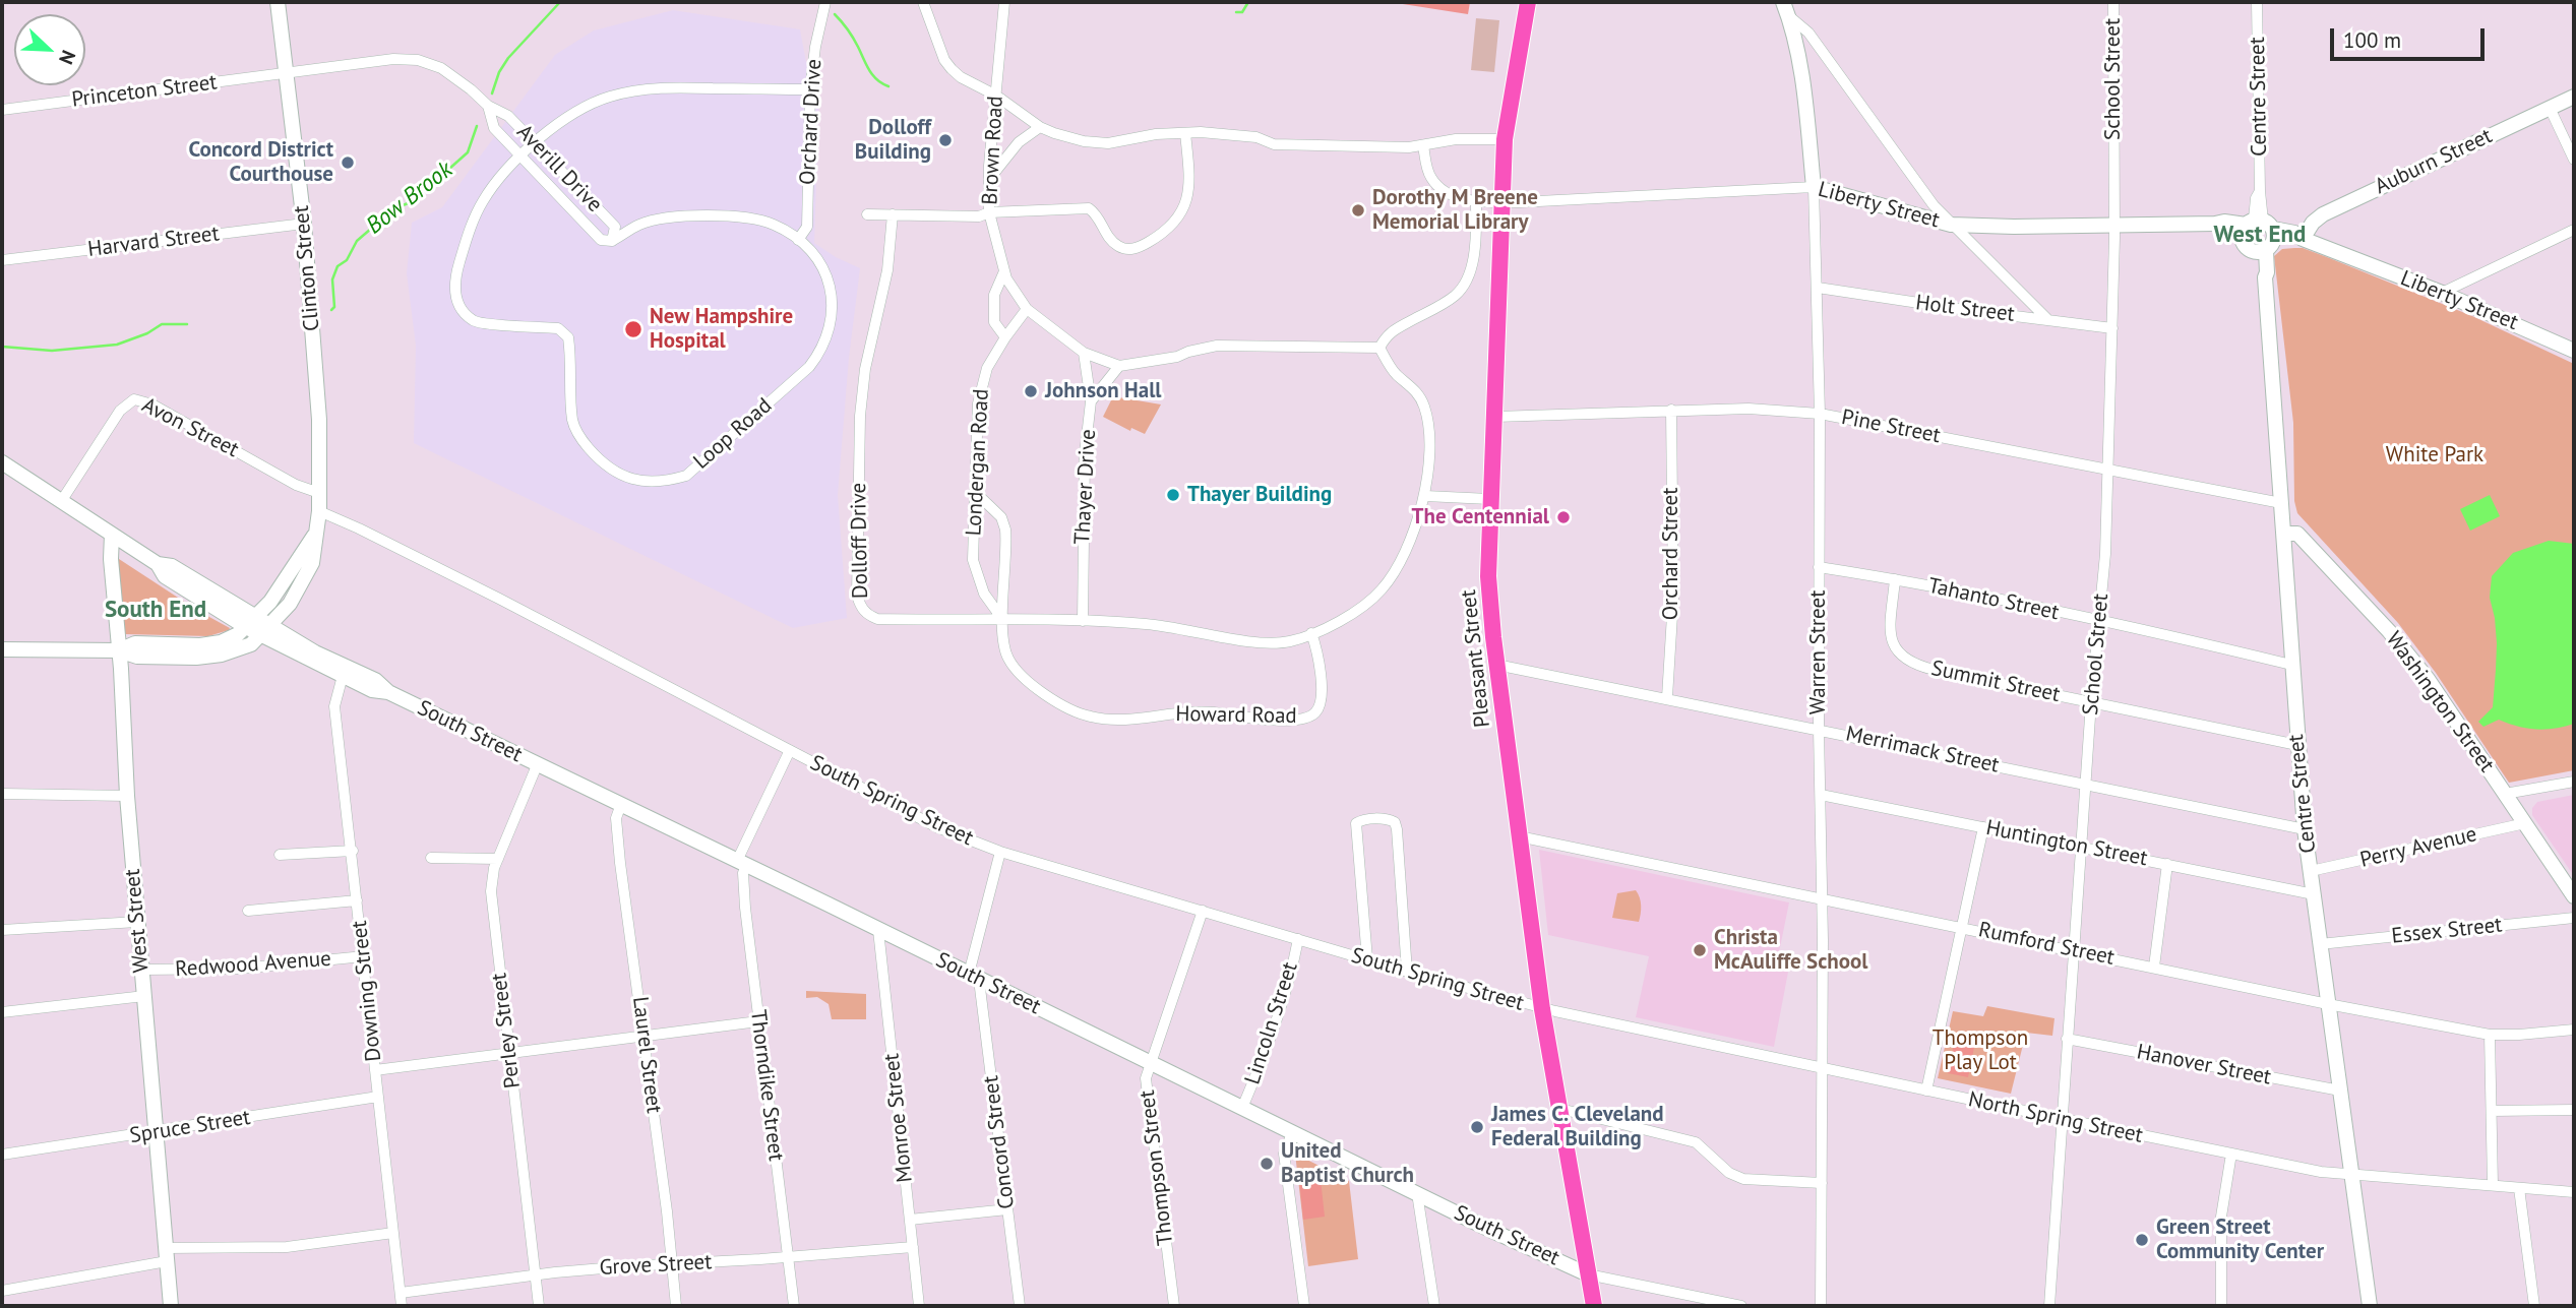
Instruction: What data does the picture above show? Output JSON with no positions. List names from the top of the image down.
{
  "streets": {
    "main road": ["Pleasant Street"],
    "street": [
      "School Street",
      "Princeton Street",
      "Centre Street",
      "Orchard Drive",
      "Brown Road",
      "Auburn Street",
      "Averill Drive",
      "Liberty Street",
      "Harvard Street",
      "Clinton Street",
      "Holt Street",
      "Pine Street",
      "Avon Street",
      "Loop Road",
      "Londergan Road",
      "Thayer Drive",
      "Dolloff Drive",
      "Orchard Street",
      "Tahanto Street",
      "Warren Street",
      "Summit Street",
      "Washington Street",
      "Howard Road",
      "South Street",
      "Merrimack Street",
      "South Spring Street",
      "Huntington Street",
      "Perry Avenue",
      "West Street",
      "Essex Street",
      "Rumford Street",
      "Redwood Avenue",
      "Downing Street",
      "Lincoln Street",
      "Perley Street",
      "Laurel Street",
      "Hanover Street",
      "Thorndike Street",
      "Monroe Street",
      "North Spring Street",
      "Spruce Street",
      "Concord Street",
      "Thompson Street",
      "Grove Street"
    ]
  },
  "crossings": [
    ["School Street", "Liberty Street"],
    ["School Street", "Holt Street"],
    ["School Street", "Pine Street"],
    ["School Street", "Tahanto Street"],
    ["School Street", "Summit Street"],
    ["School Street", "Merrimack Street"],
    ["School Street", "Huntington Street"],
    ["School Street", "Rumford Street"],
    ["School Street", "Hanover Street"],
    ["School Street", "North Spring Street"],
    ["Princeton Street", "Averill Drive"],
    ["Princeton Street", "Clinton Street"],
    ["Centre Street", "Liberty Street"],
    ["Centre Street", "Pine Street"],
    ["Centre Street", "Tahanto Street"],
    ["Centre Street", "Summit Street"],
    ["Centre Street", "Washington Street"],
    ["Centre Street", "Merrimack Street"],
    ["Centre Street", "Huntington Street"],
    ["Centre Street", "Perry Avenue"],
    ["Centre Street", "Essex Street"],
    ["Centre Street", "Rumford Street"],
    ["Centre Street", "Hanover Street"],
    ["Centre Street", "North Spring Street"],
    ["Orchard Drive", "Loop Road"],
    ["Brown Road", "Londergan Road"],
    ["Brown Road", "Thayer Drive"],
    ["Auburn Street", "Liberty Street"],
    ["Averill Drive", "Clinton Street"],
    ["Averill Drive", "Loop Road"],
    ["Liberty Street", "Warren Street"],
    ["Liberty Street", "Pleasant Street"],
    ["Harvard Street", "Clinton Street"],
    ["Clinton Street", "Avon Street"],
    ["Clinton Street", "South Street"],
    ["Clinton Street", "South Spring Street"],
    ["Clinton Street", "West Street"],
    ["Holt Street", "Warren Street"],
    ["Pine Street", "Orchard Street"],
    ["Pine Street", "Warren Street"],
    ["Pine Street", "Pleasant Street"],
    ["Avon Street", "South Street"],
    ["Londergan Road", "Dolloff Drive"],
    ["Londergan Road", "Howard Road"],
    ["Thayer Drive", "Dolloff Drive"],
    ["Dolloff Drive", "Howard Road"],
    ["Orchard Street", "Merrimack Street"],
    ["Tahanto Street", "Warren Street"],
    ["Tahanto Street", "Summit Street"],
    ["Warren Street", "Merrimack Street"],
    ["Warren Street", "Huntington Street"],
    ["Warren Street", "Rumford Street"],
    ["Warren Street", "North Spring Street"],
    ["Pleasant Street", "South Street"],
    ["Pleasant Street", "Merrimack Street"],
    ["Pleasant Street", "South Spring Street"],
    ["Pleasant Street", "Rumford Street"],
    ["Pleasant Street", "North Spring Street"],
    ["Washington Street", "Perry Avenue"],
    ["South Street", "West Street"],
    ["South Street", "Downing Street"],
    ["South Street", "Lincoln Street"],
    ["South Street", "Perley Street"],
    ["South Street", "Laurel Street"],
    ["South Street", "Thorndike Street"],
    ["South Street", "Monroe Street"],
    ["South Street", "Concord Street"],
    ["South Street", "Thompson Street"],
    ["South Spring Street", "Lincoln Street"],
    ["South Spring Street", "Thorndike Street"],
    ["South Spring Street", "North Spring Street"],
    ["South Spring Street", "Concord Street"],
    ["South Spring Street", "Thompson Street"],
    ["West Street", "Redwood Avenue"],
    ["West Street", "Spruce Street"],
    ["Redwood Avenue", "Downing Street"],
    ["Downing Street", "Spruce Street"],
    ["Downing Street", "Grove Street"],
    ["Perley Street", "Grove Street"],
    ["Laurel Street", "Grove Street"],
    ["Thorndike Street", "Grove Street"],
    ["Monroe Street", "Grove Street"]
  ],
  "districts": ["West End", "South End"],
  "water": ["Bow Brook"],
  "parks": ["White Park", "Thompson Play Lot"],
  "places": [
    "Dolloff Building",
    "Concord District Courthouse",
    "Dorothy M Breene Memorial Library",
    "New Hampshire Hospital",
    "Johnson Hall",
    "Thayer Building",
    "The Centennial",
    "Christa McAuliffe School",
    "James C. Cleveland Federal Building",
    "United Baptist Church",
    "Green Street Community Center"
  ],
  "scale_bar": "100 m",
  "north": "bottom right"
}
